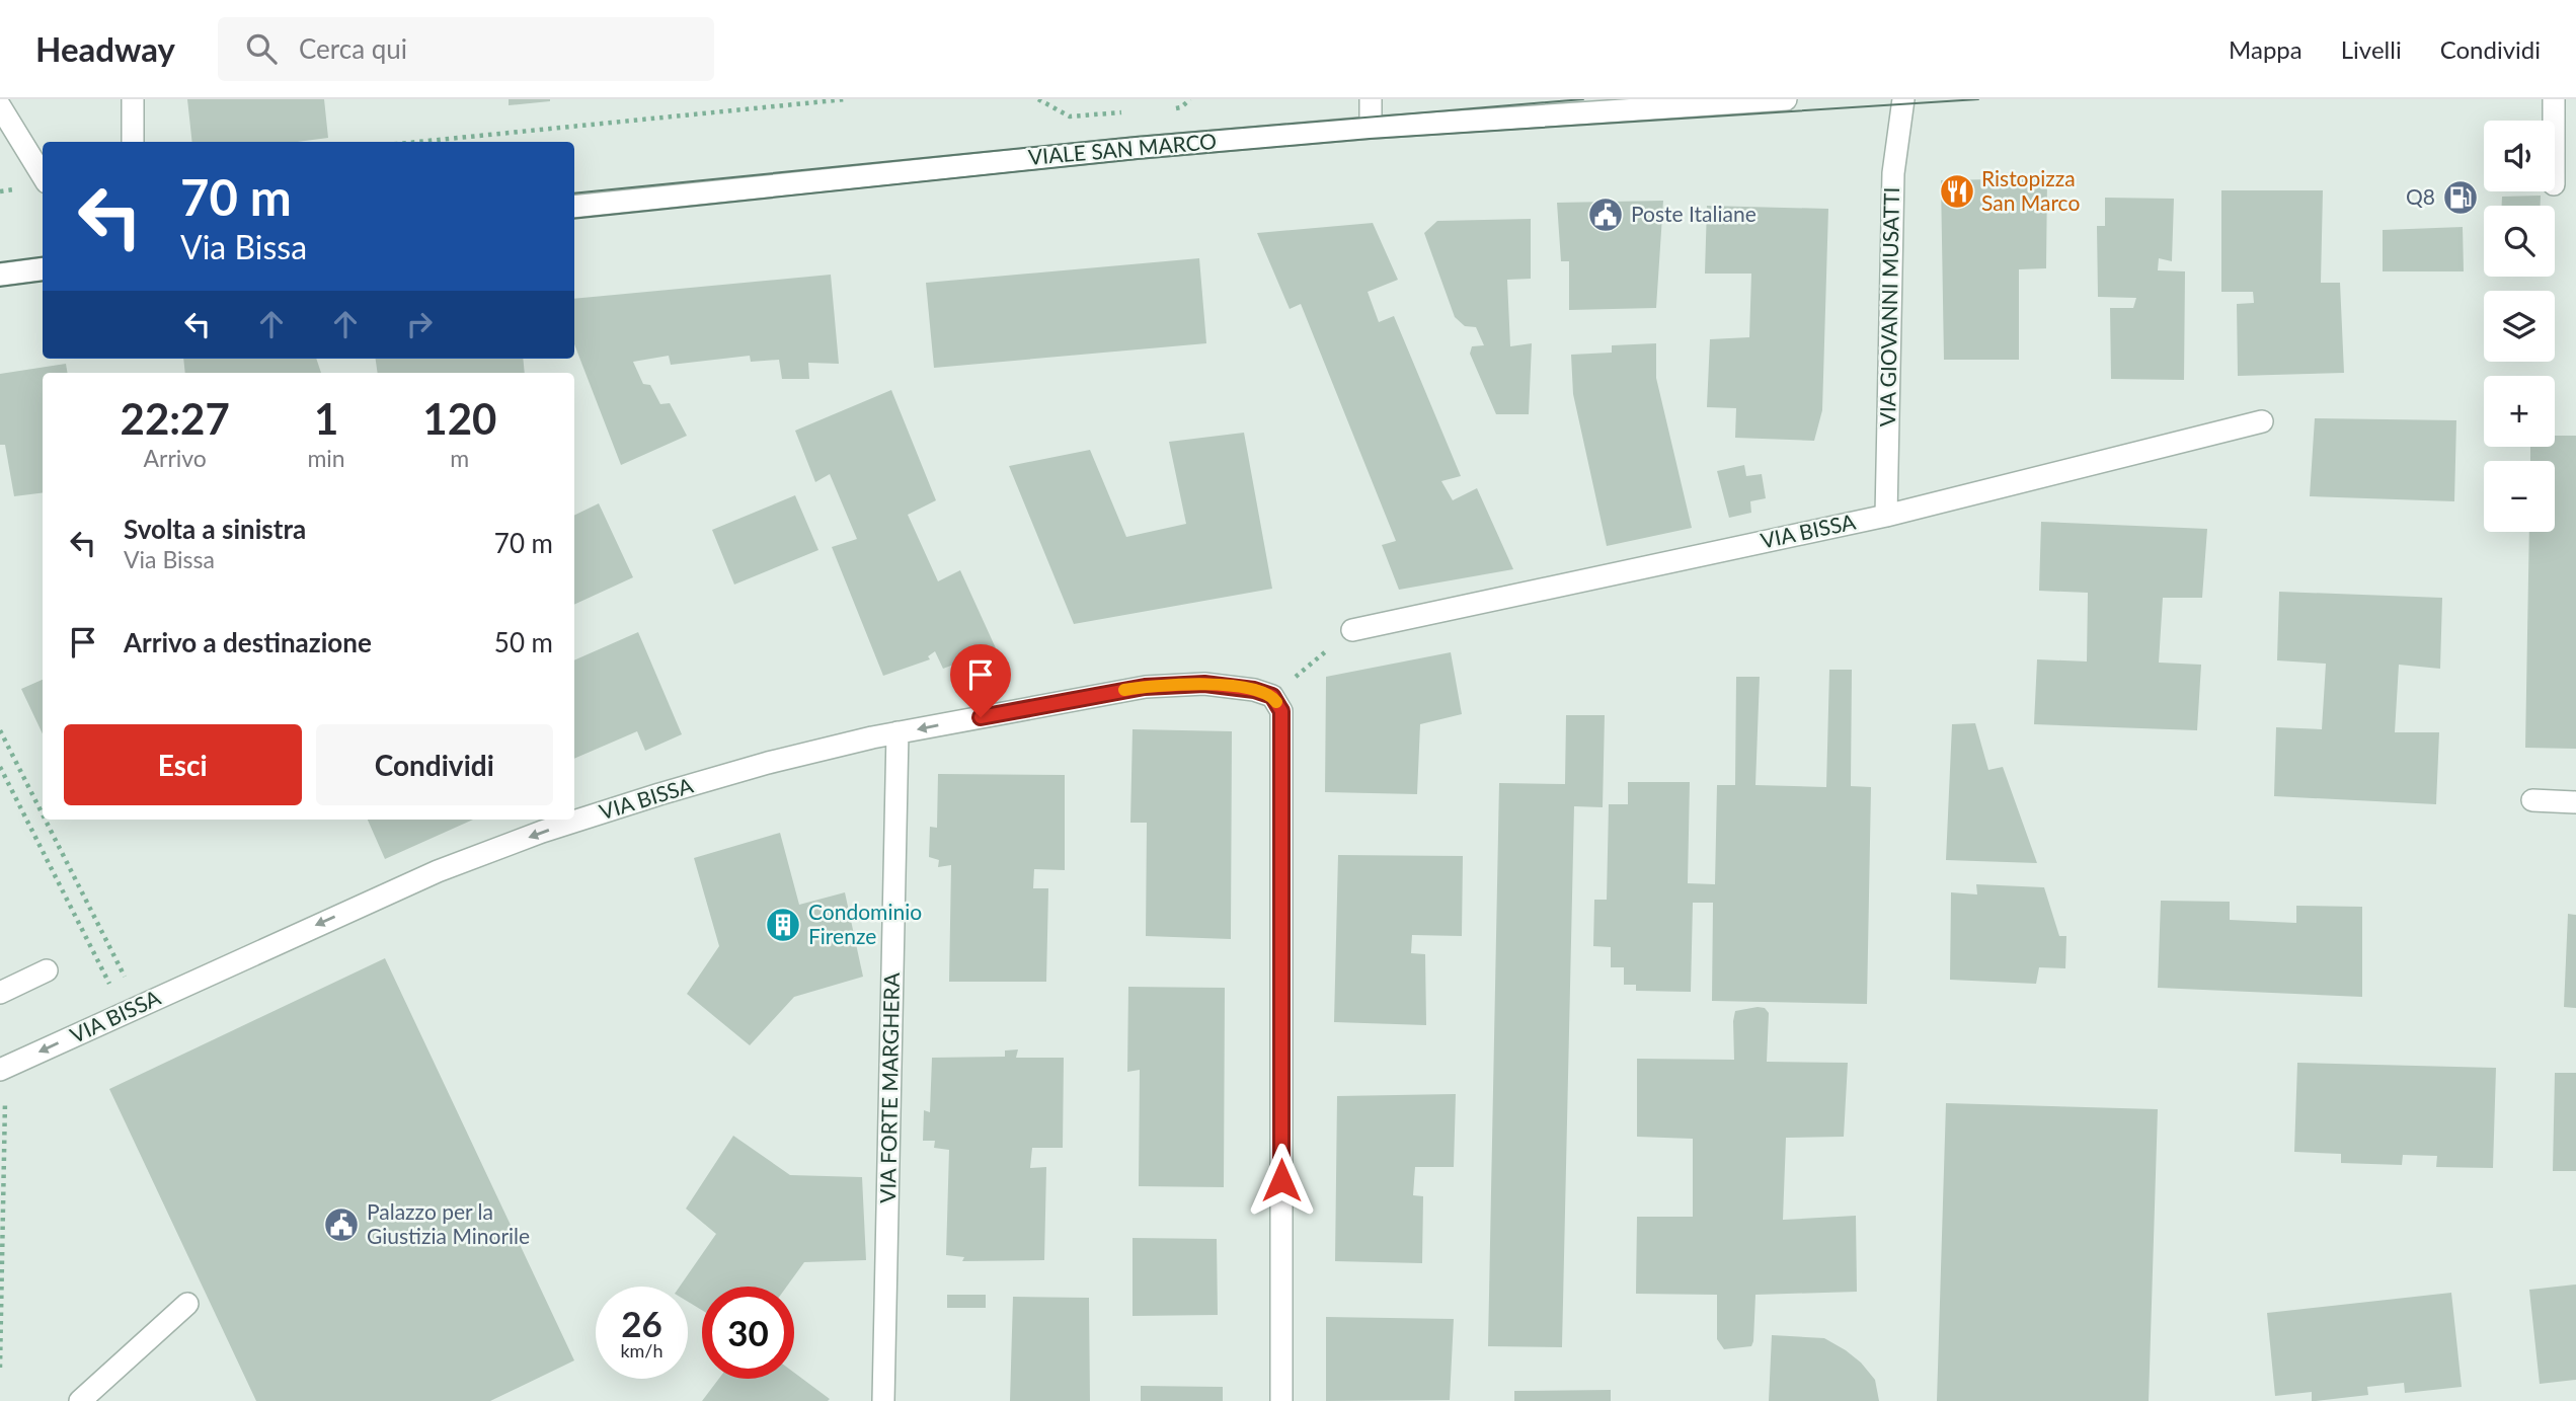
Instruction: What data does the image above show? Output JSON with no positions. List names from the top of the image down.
{
  "streets": {
    "street": [
      "VIALE SAN MARCO",
      "VIA GIOVANNI MUSATTI",
      "VIA BISSA",
      "VIA FORTE MARGHERA"
    ]
  },
  "crossings": [
    ["VIA GIOVANNI MUSATTI", "VIA BISSA"],
    ["VIA BISSA", "VIA FORTE MARGHERA"]
  ],
  "one_way": ["VIA BISSA"],
  "places": {
    "restaurant": ["Ristopizza San Marco"],
    "fuel station": ["Q8"],
    "public building": ["Poste Italiane", "Palazzo per la Giustizia Minorile"],
    "building": ["Condominio Firenze"]
  },
  "page": {
    "header": "Headway",
    "search": "Cerca qui",
    "nav": ["Mappa", "Livelli", "Condividi"],
    "map_buttons": ["+", "−"],
    "turn": ["70 m", "Via Bissa"],
    "eta": [
      "22:27",
      "Arrivo",
      "1",
      "min",
      "120",
      "m"
    ],
    "list": [
      {
        "name": "Svolta a sinistra",
        "note": "Via Bissa",
        "value": "70 m"
      },
      {
        "name": "Arrivo a destinazione",
        "value": "50 m"
      }
    ],
    "buttons": ["Esci", "Condividi"],
    "speed": "26 km/h",
    "limit": "30"
  }
}
